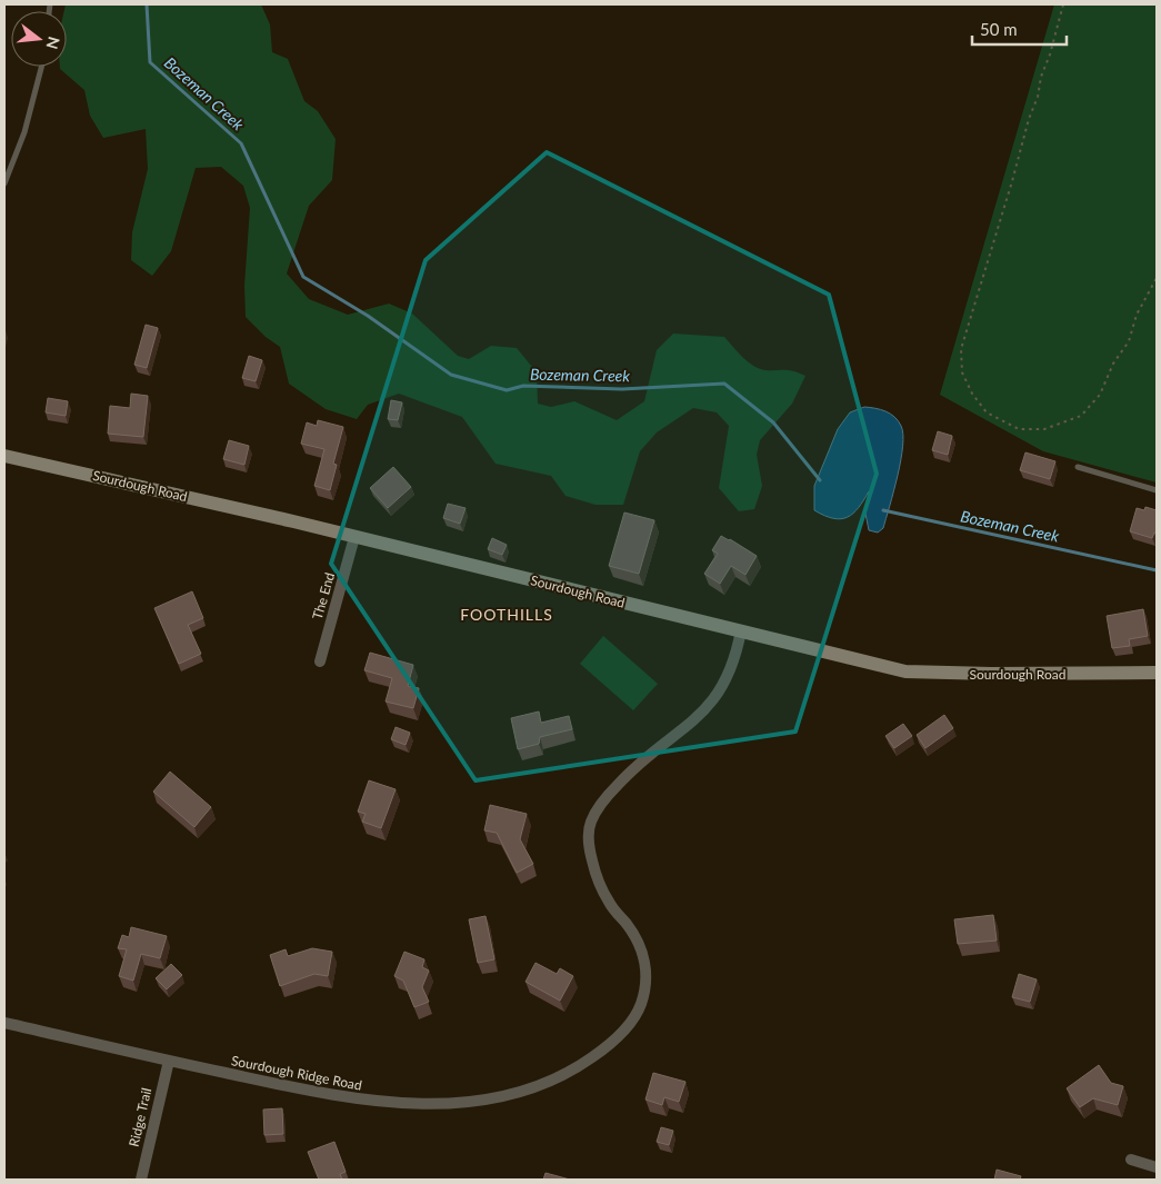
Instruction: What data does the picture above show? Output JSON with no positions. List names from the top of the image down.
{
  "streets": {
    "street": [
      "Sourdough Road",
      "The End",
      "Sourdough Ridge Road",
      "Ridge Trail"
    ]
  },
  "crossings": [
    ["Sourdough Road", "The End"],
    ["Sourdough Road", "Sourdough Ridge Road"],
    ["Sourdough Ridge Road", "Ridge Trail"]
  ],
  "districts": ["FOOTHILLS"],
  "water": ["Bozeman Creek"],
  "scale_bar": "50 m",
  "north": "right"
}
